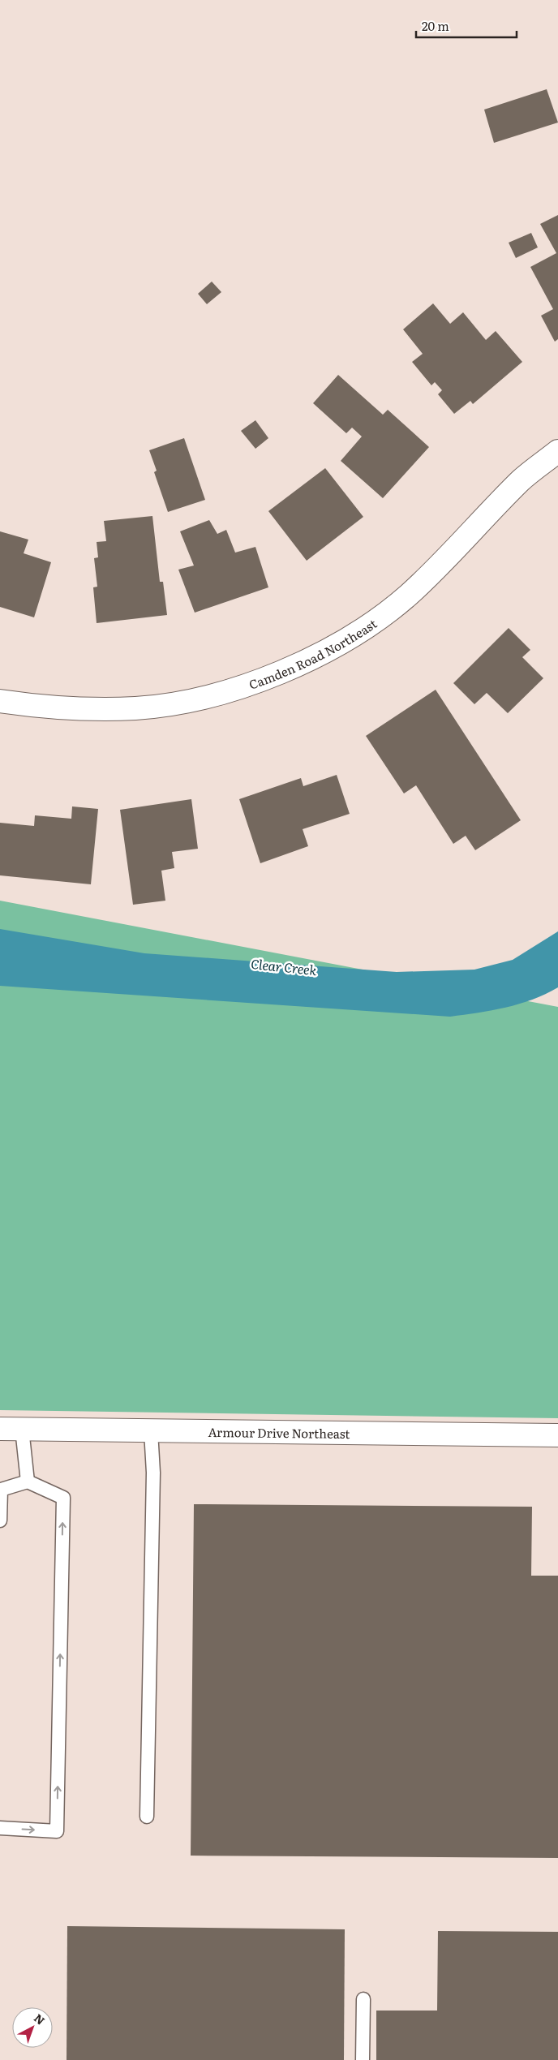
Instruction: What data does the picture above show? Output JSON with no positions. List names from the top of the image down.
{
  "streets": {
    "street": ["Camden Road Northeast", "Armour Drive Northeast"]
  },
  "water": ["Clear Creek"],
  "scale_bar": "20 m",
  "north": "top right"
}
